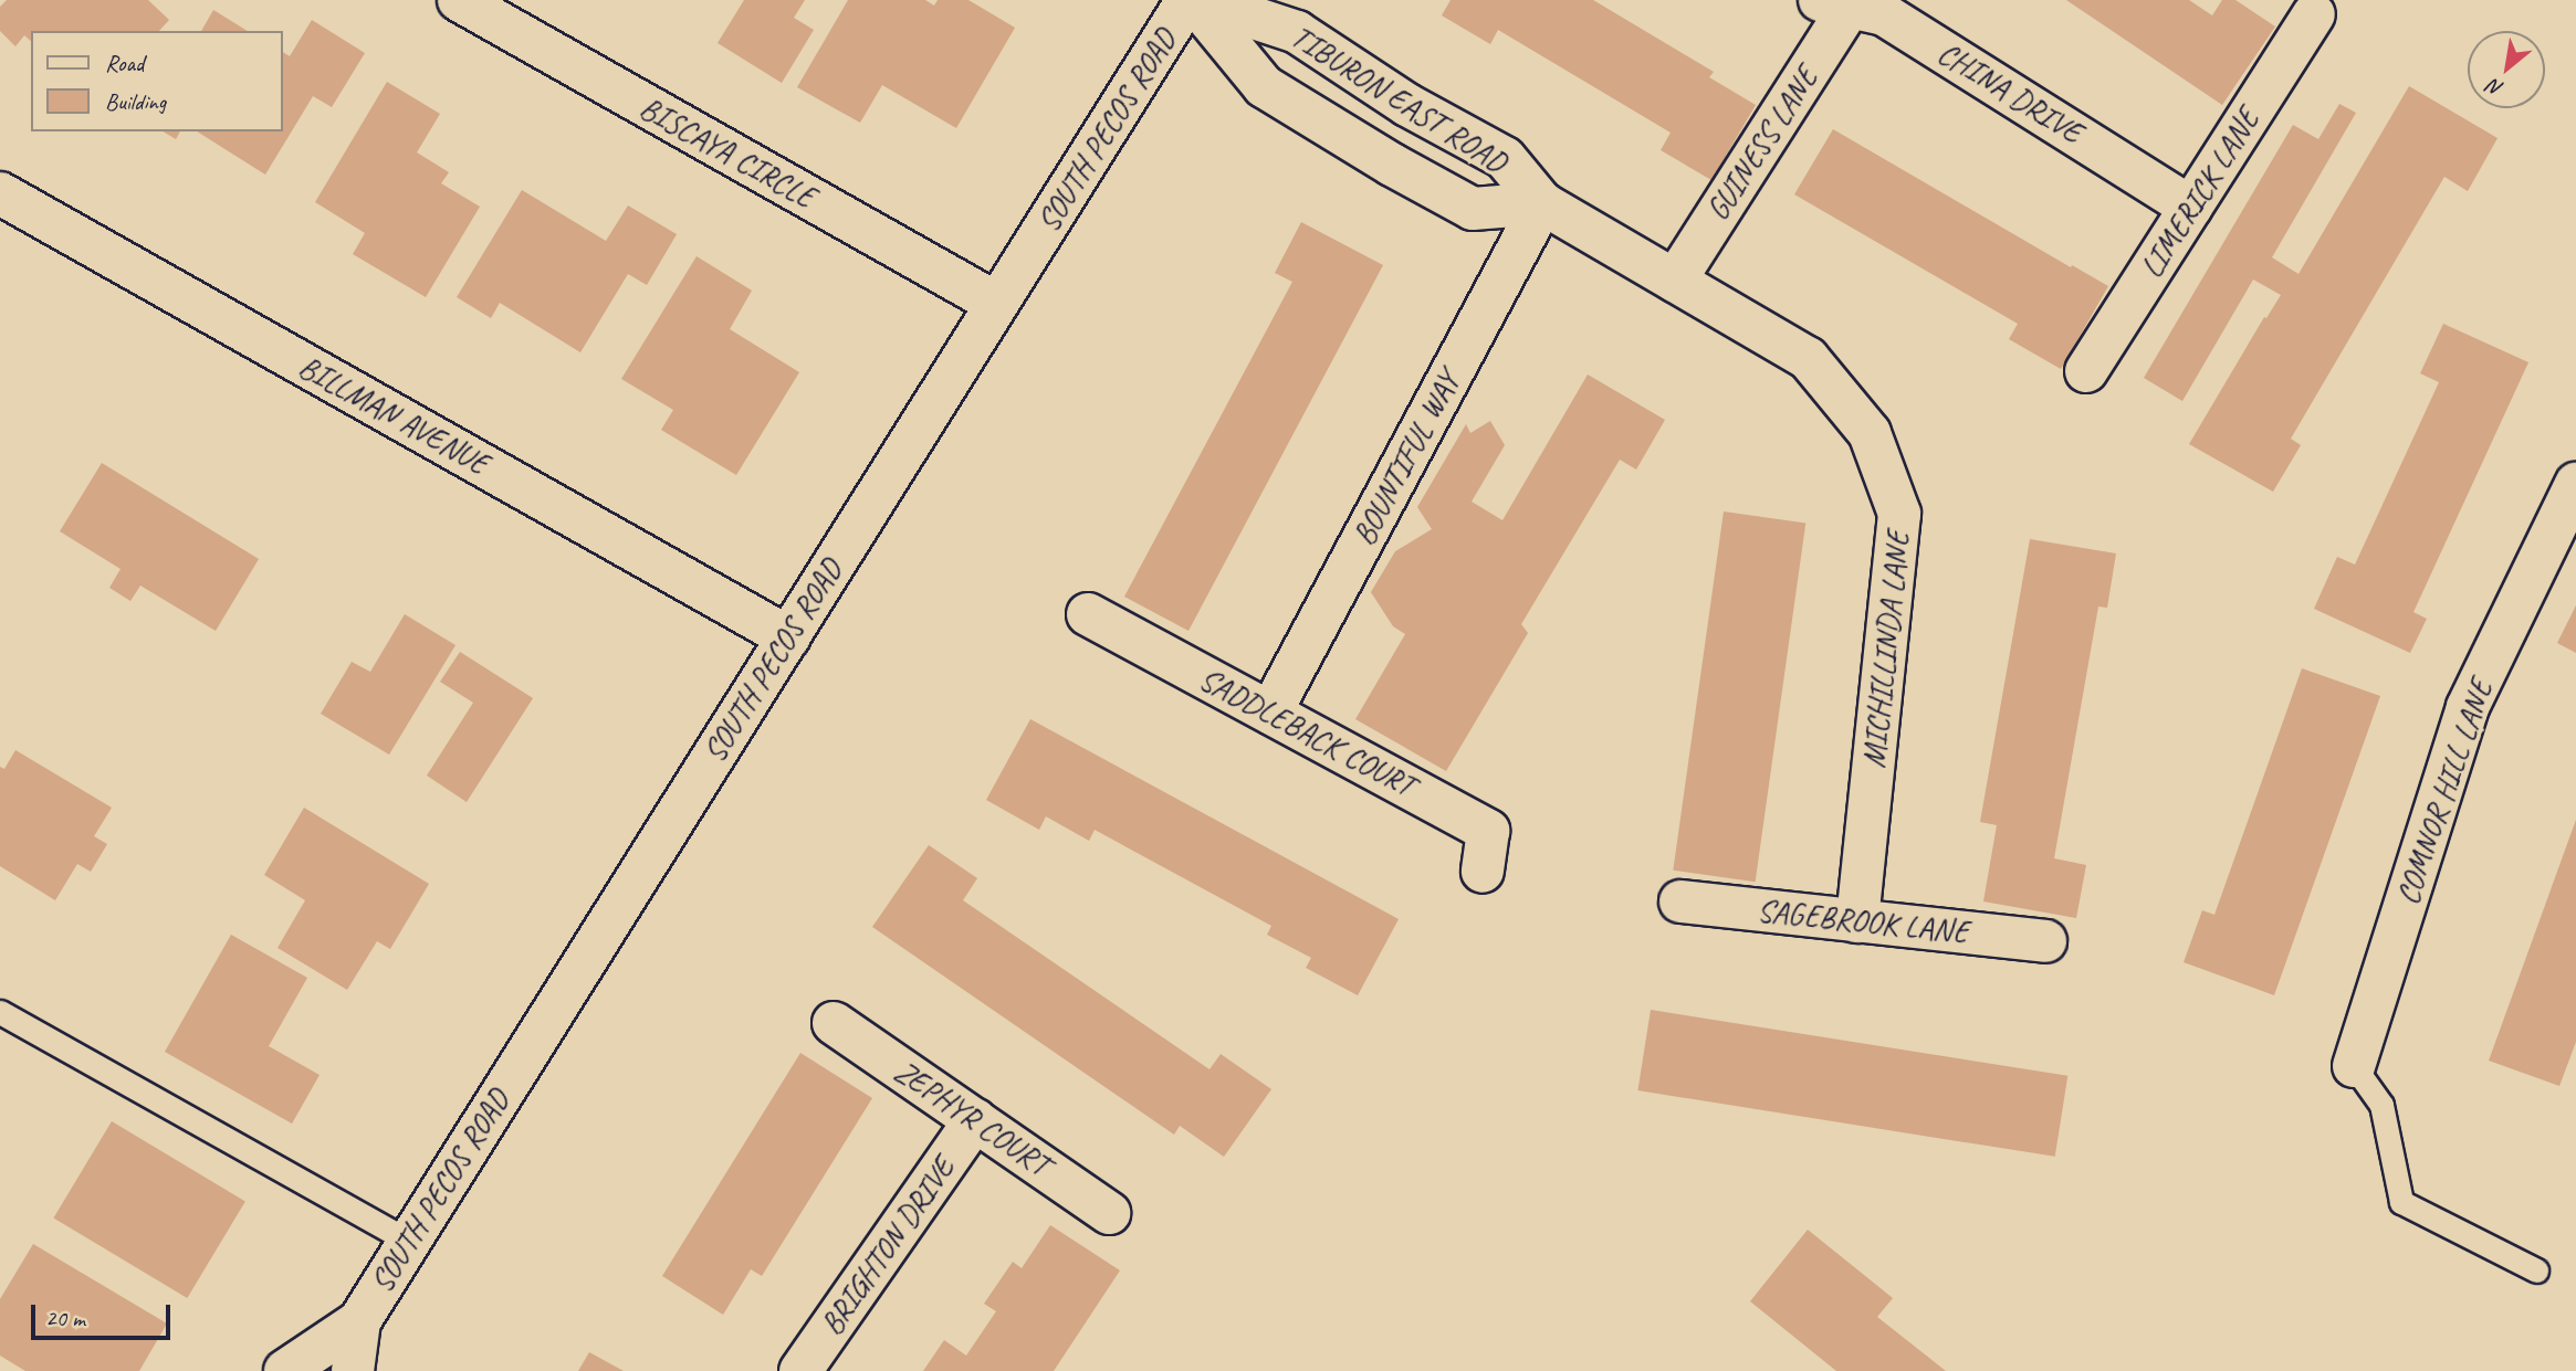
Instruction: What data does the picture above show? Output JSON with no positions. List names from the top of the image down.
{
  "streets": {
    "street": [
      "CHINA DRIVE",
      "TIBURON EAST ROAD",
      "SOUTH PECOS ROAD",
      "GUINESS LANE",
      "BISCAYA CIRCLE",
      "LIMERICK LANE",
      "BILLMAN AVENUE",
      "BOUNTIFUL WAY",
      "MICHILLINDA LANE",
      "SADDLEBACK COURT",
      "COMNOR HILL LANE",
      "SAGEBROOK LANE",
      "ZEPHYR COURT",
      "BRIGHTON DRIVE"
    ]
  },
  "crossings": [
    ["CHINA DRIVE", "GUINESS LANE"],
    ["CHINA DRIVE", "LIMERICK LANE"],
    ["TIBURON EAST ROAD", "SOUTH PECOS ROAD"],
    ["TIBURON EAST ROAD", "GUINESS LANE"],
    ["TIBURON EAST ROAD", "BOUNTIFUL WAY"],
    ["TIBURON EAST ROAD", "MICHILLINDA LANE"],
    ["SOUTH PECOS ROAD", "BISCAYA CIRCLE"],
    ["SOUTH PECOS ROAD", "BILLMAN AVENUE"],
    ["BOUNTIFUL WAY", "SADDLEBACK COURT"],
    ["MICHILLINDA LANE", "SAGEBROOK LANE"],
    ["ZEPHYR COURT", "BRIGHTON DRIVE"]
  ],
  "legend": ["Road", "Building"],
  "scale_bar": "20 m",
  "north": "bottom left"
}
